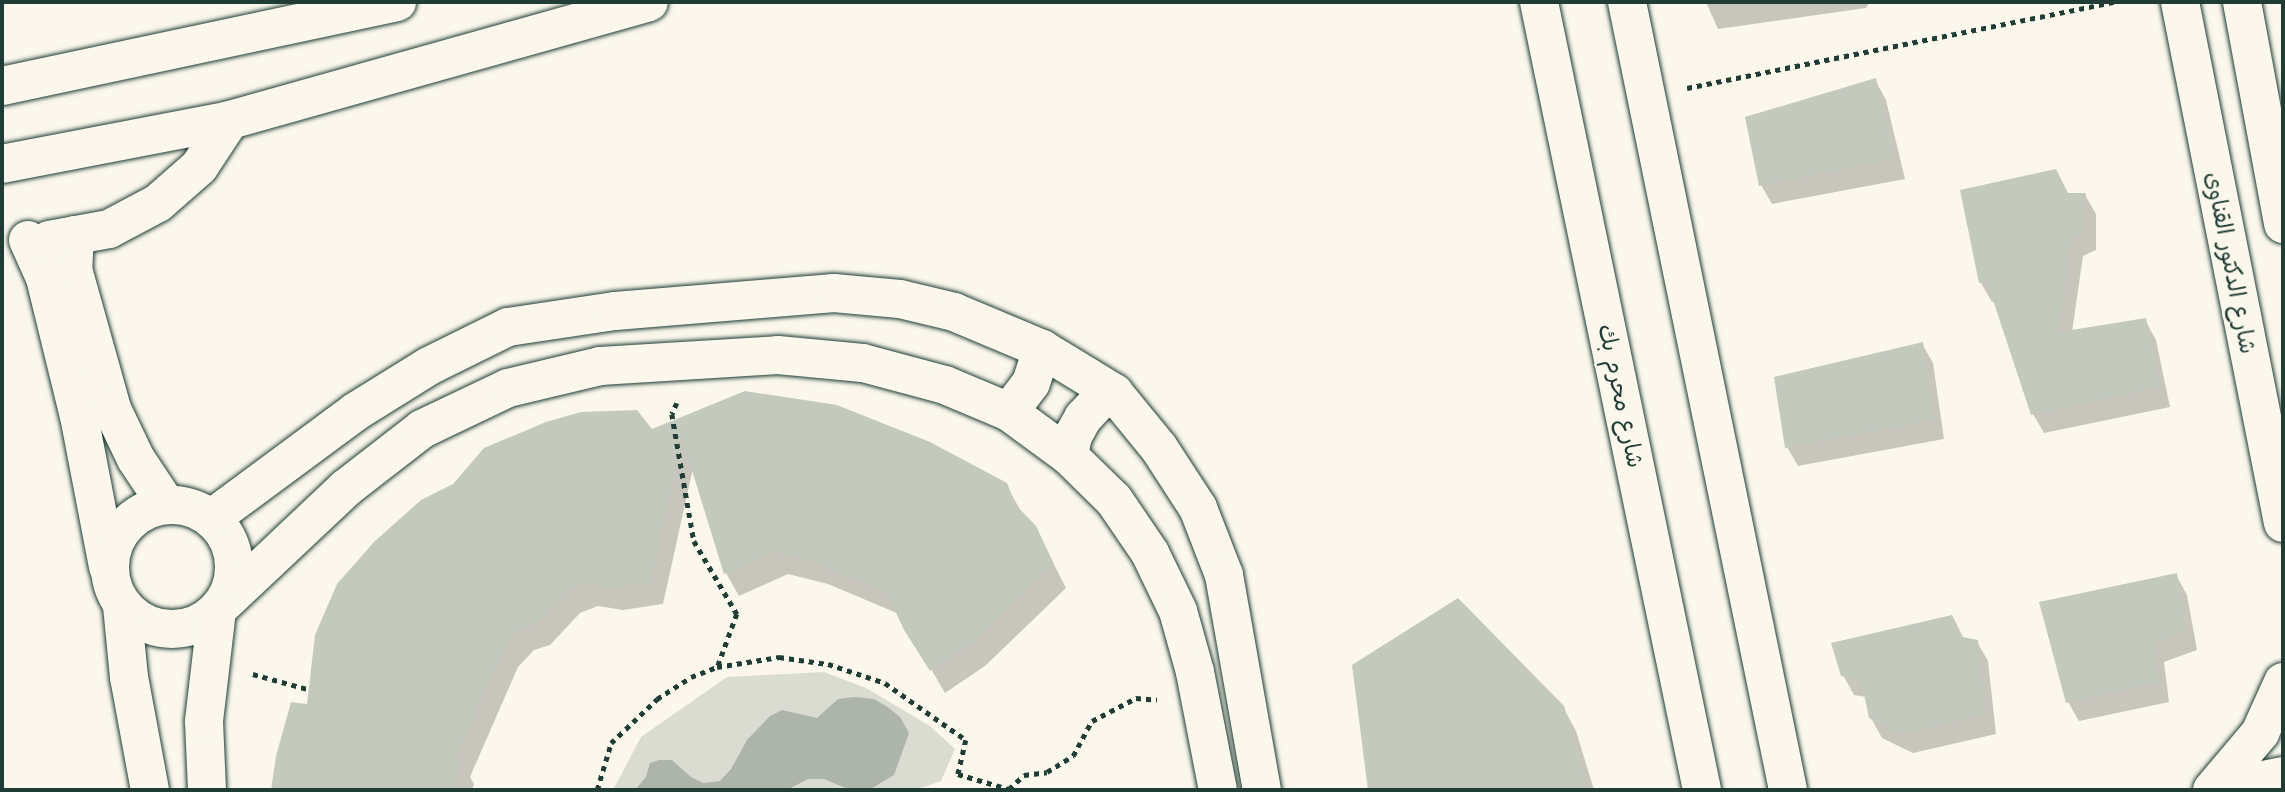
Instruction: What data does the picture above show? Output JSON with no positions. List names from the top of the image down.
{
  "streets": {
    "street": ["شارع الدكتور القناوى", "شارع محرم بك"]
  }
}
